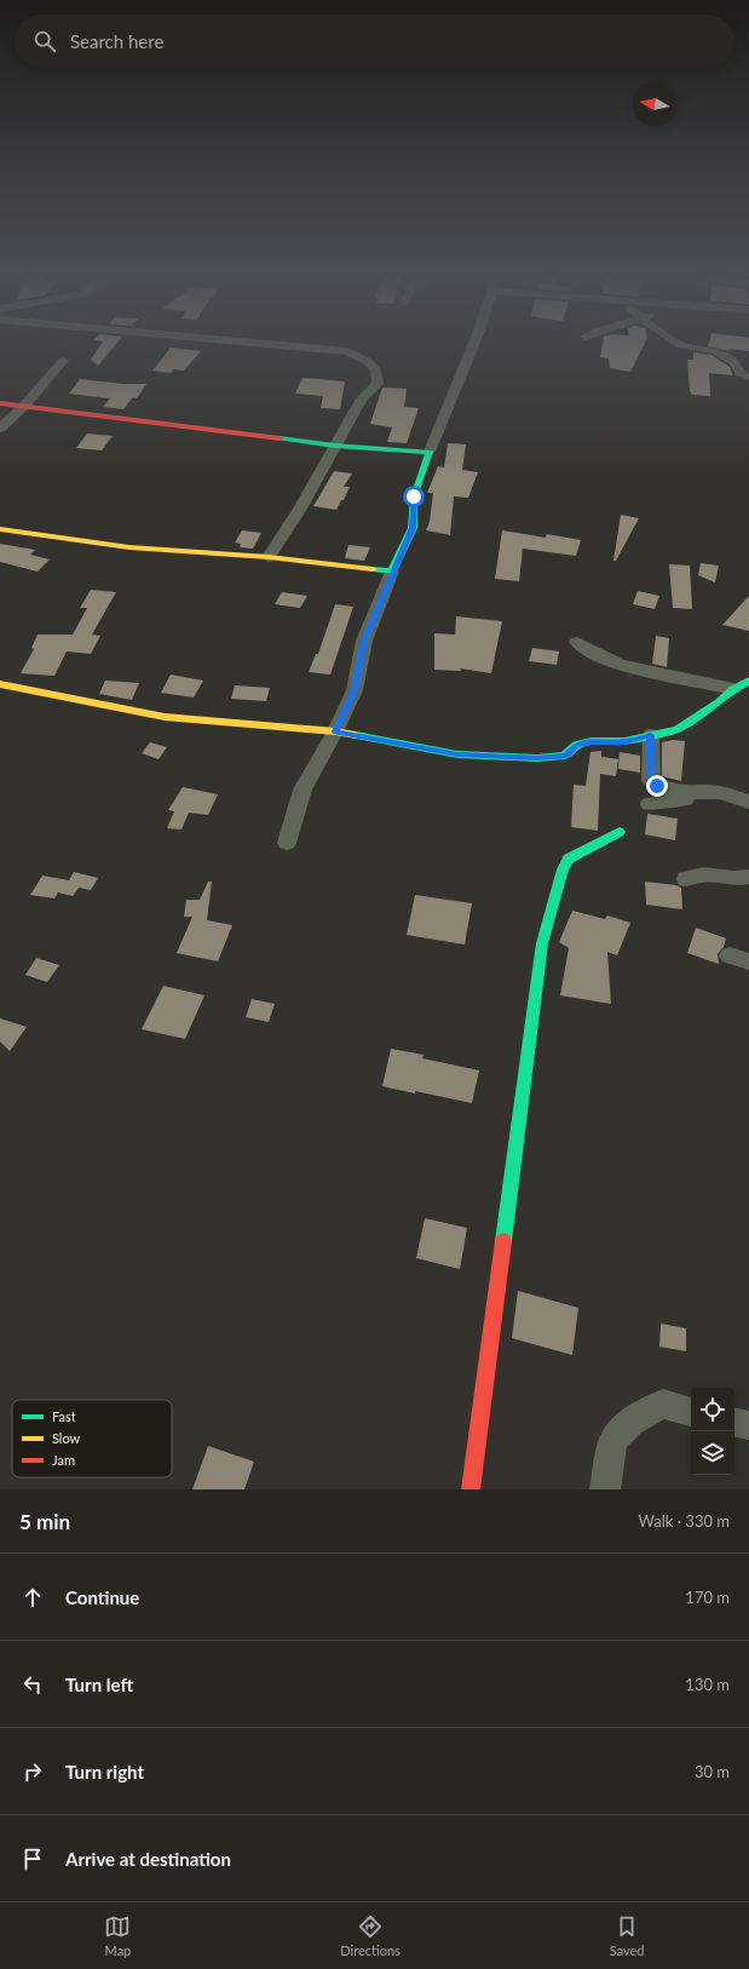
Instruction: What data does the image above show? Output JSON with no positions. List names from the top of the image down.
{
  "legend": ["Fast", "Slow", "Jam"],
  "north": "left",
  "page": {
    "search": "Search here",
    "heading": ["5 min", "Walk · 330 m"],
    "list": [
      ["Continue", "170 m"],
      ["Turn left", "130 m"],
      ["Turn right", "30 m"],
      "Arrive at destination"
    ],
    "nav": ["Map", "Directions", "Saved"]
  }
}
